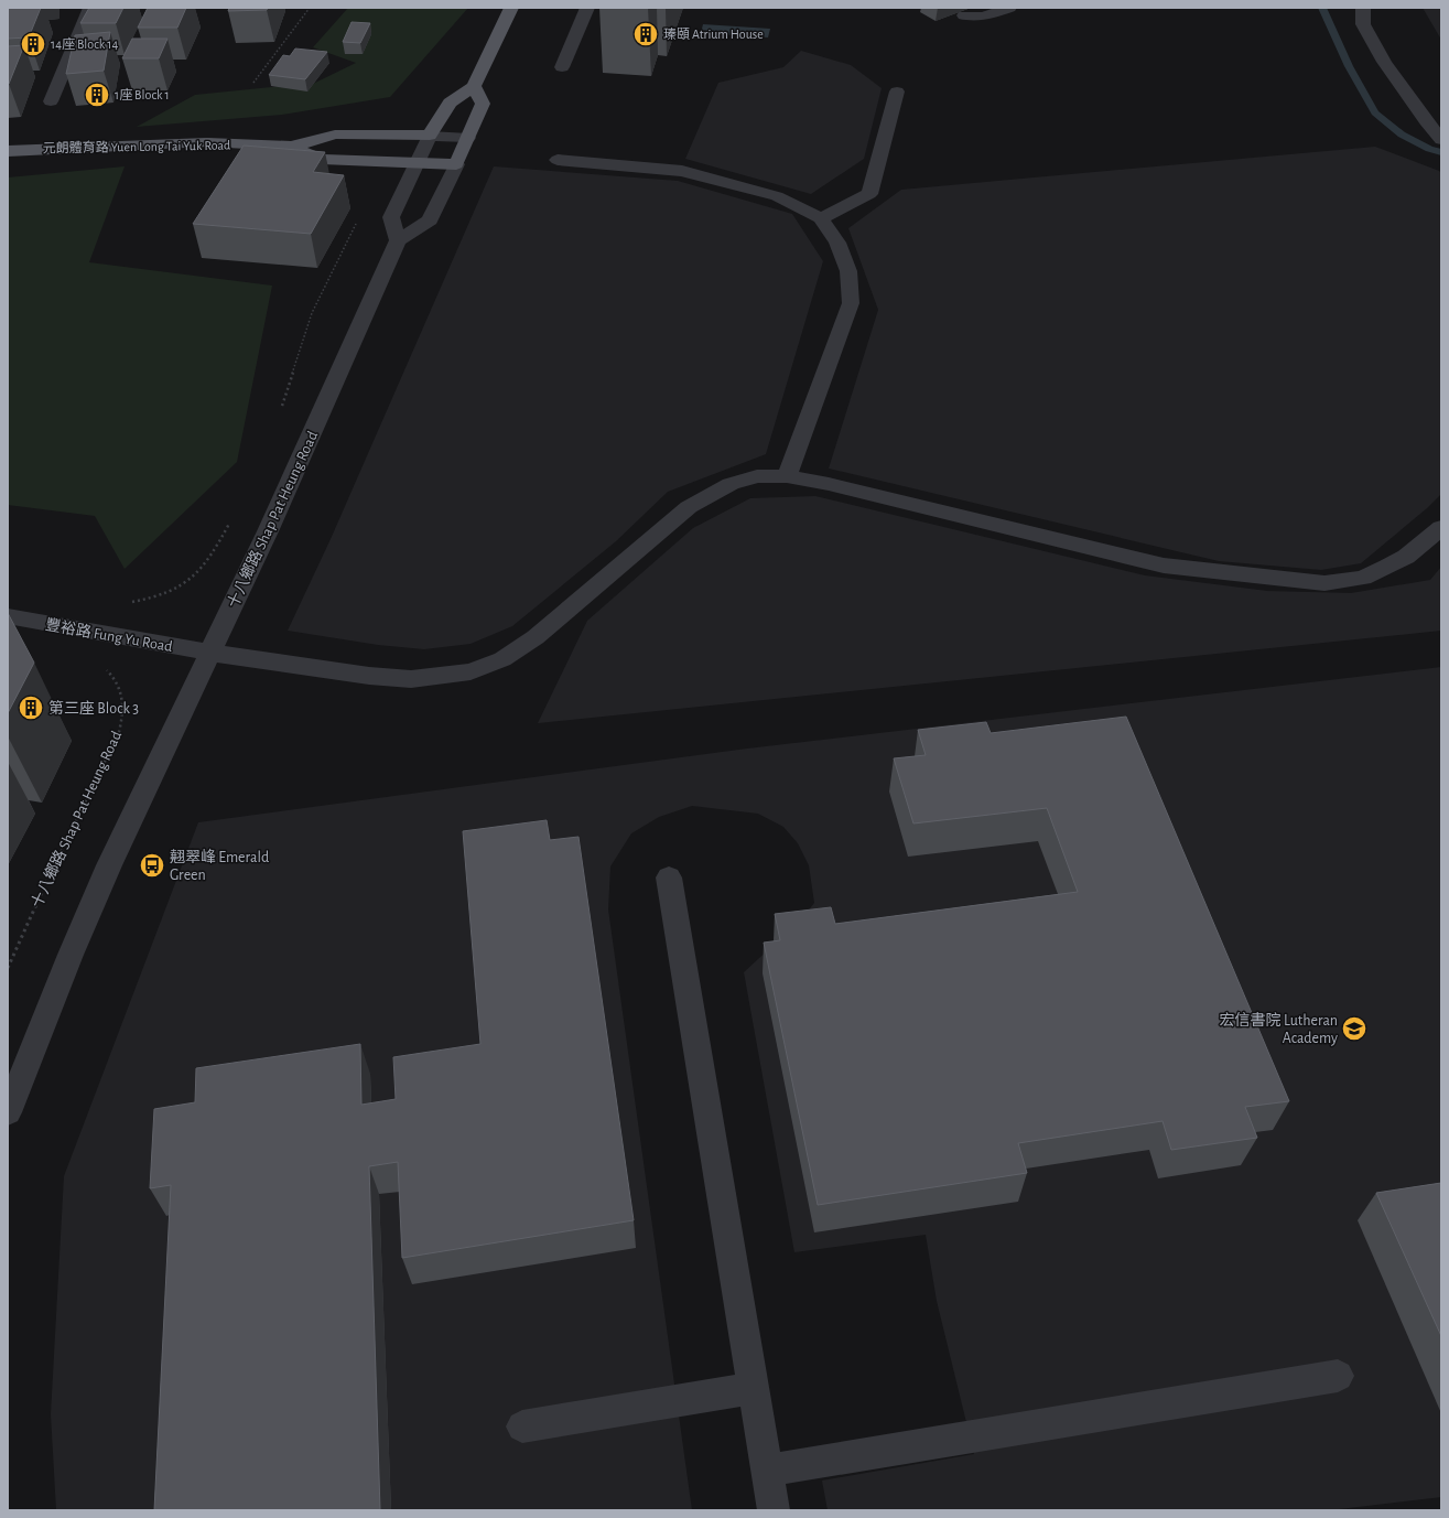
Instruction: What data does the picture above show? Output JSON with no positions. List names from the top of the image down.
{
  "streets": {
    "main road": ["元朗體育路 Yuen Long Tai Yuk Road"],
    "street": ["十八鄉路 Shap Pat Heung Road", "豐裕路 Fung Yu Road"]
  },
  "crossings": [
    ["十八鄉路 Shap Pat Heung Road", "豐裕路 Fung Yu Road"]
  ],
  "places": {
    "building": [
      "瑧頤 Atrium House",
      "14座 Block 14",
      "1座 Block 1",
      "第三座 Block 3"
    ],
    "bus stop": ["翹翠峰 Emerald Green"],
    "school or university": ["宏信書院 Lutheran Academy"]
  }
}
